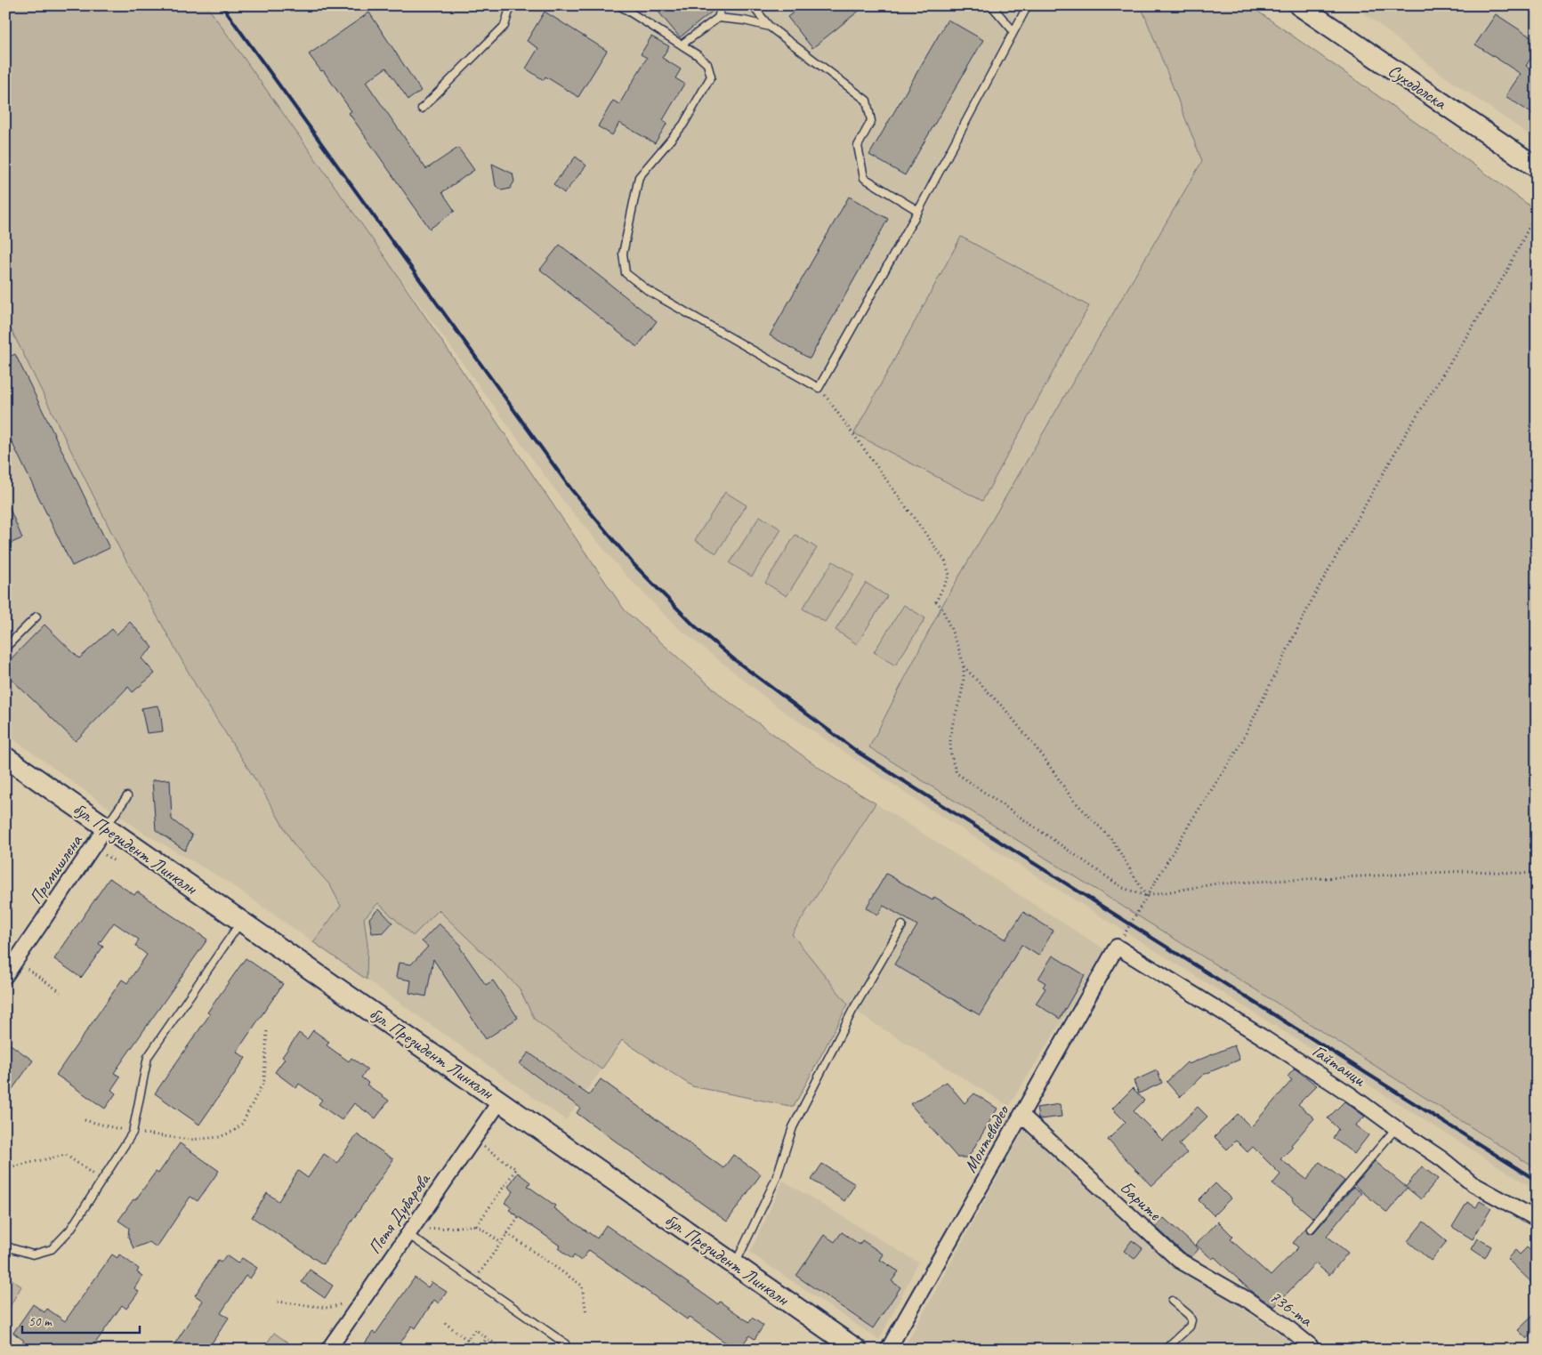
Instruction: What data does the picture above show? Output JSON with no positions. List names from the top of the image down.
{
  "streets": {
    "street": [
      "Суходолска",
      "бул. Президент Линкълн",
      "Промишлена",
      "Гайтанци",
      "Монтевидео",
      "Барите",
      "Петя Дубарова",
      "736-та"
    ]
  },
  "crossings": [
    ["бул. Президент Линкълн", "Промишлена"],
    ["бул. Президент Линкълн", "Петя Дубарова"],
    ["Гайтанци", "Монтевидео"],
    ["Монтевидео", "Барите"],
    ["Барите", "736-та"]
  ],
  "scale_bar": "50 m"
}
